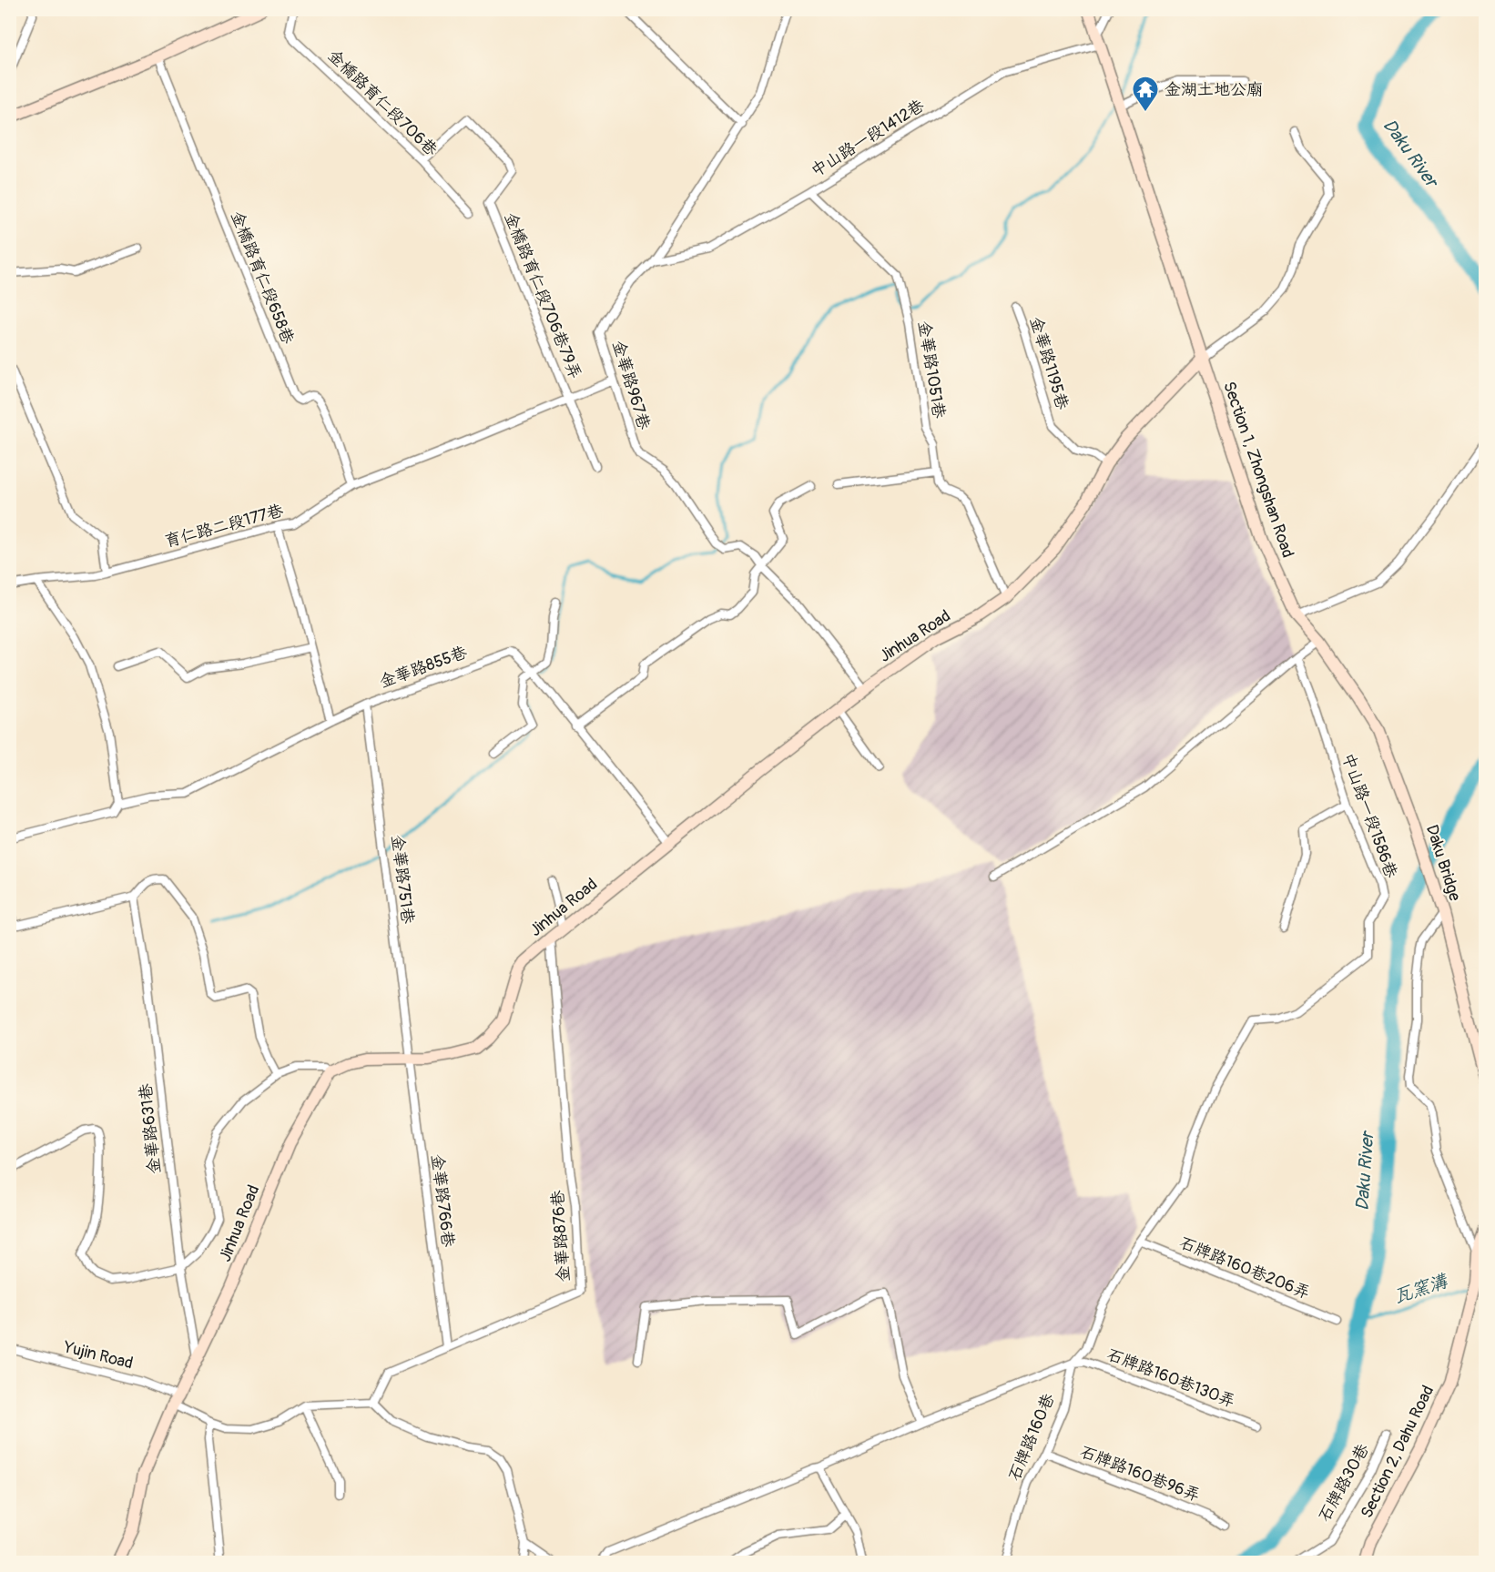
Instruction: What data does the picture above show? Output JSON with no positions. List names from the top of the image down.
{
  "streets": {
    "street": [
      "金橋路育仁段706巷",
      "中山路一段1412巷",
      "金橋路育仁段658巷",
      "金橋路育仁段706巷79弄",
      "金華路1195巷",
      "金華路1051巷",
      "金華路967巷",
      "Section 1, Zhongshan Road",
      "育仁路二段177巷",
      "Jinhua Road",
      "金華路855巷",
      "中山路一段1586巷",
      "Daku Bridge",
      "金華路751巷",
      "金華路631巷",
      "金華路766巷",
      "金華路876巷",
      "石牌路160巷206弄",
      "Yujin Road",
      "石牌路160巷130弄",
      "石牌路160巷",
      "Section 2, Dahu Road",
      "石牌路160巷96弄",
      "石牌路30巷"
    ]
  },
  "crossings": [
    ["金橋路育仁段706巷", "金橋路育仁段706巷79弄"],
    ["中山路一段1412巷", "金華路1051巷"],
    ["中山路一段1412巷", "金華路967巷"],
    ["中山路一段1412巷", "Section 1, Zhongshan Road"],
    ["金橋路育仁段658巷", "育仁路二段177巷"],
    ["金橋路育仁段706巷79弄", "育仁路二段177巷"],
    ["金華路1195巷", "Jinhua Road"],
    ["金華路1051巷", "Jinhua Road"],
    ["金華路967巷", "育仁路二段177巷"],
    ["金華路967巷", "Jinhua Road"],
    ["Section 1, Zhongshan Road", "Jinhua Road"],
    ["Section 1, Zhongshan Road", "Daku Bridge"],
    ["Jinhua Road", "金華路855巷"],
    ["Jinhua Road", "金華路751巷"],
    ["Jinhua Road", "金華路631巷"],
    ["Jinhua Road", "金華路766巷"],
    ["Jinhua Road", "金華路876巷"],
    ["Jinhua Road", "Yujin Road"],
    ["金華路855巷", "金華路751巷"],
    ["中山路一段1586巷", "石牌路160巷206弄"],
    ["中山路一段1586巷", "石牌路160巷"],
    ["金華路751巷", "金華路766巷"],
    ["金華路766巷", "金華路876巷"],
    ["石牌路160巷206弄", "石牌路160巷"],
    ["石牌路160巷130弄", "石牌路160巷"],
    ["石牌路160巷", "石牌路160巷96弄"]
  ],
  "water": ["Daku River", "瓦窯溝"],
  "places": {
    "temple": ["金湖土地公廟"]
  }
}
